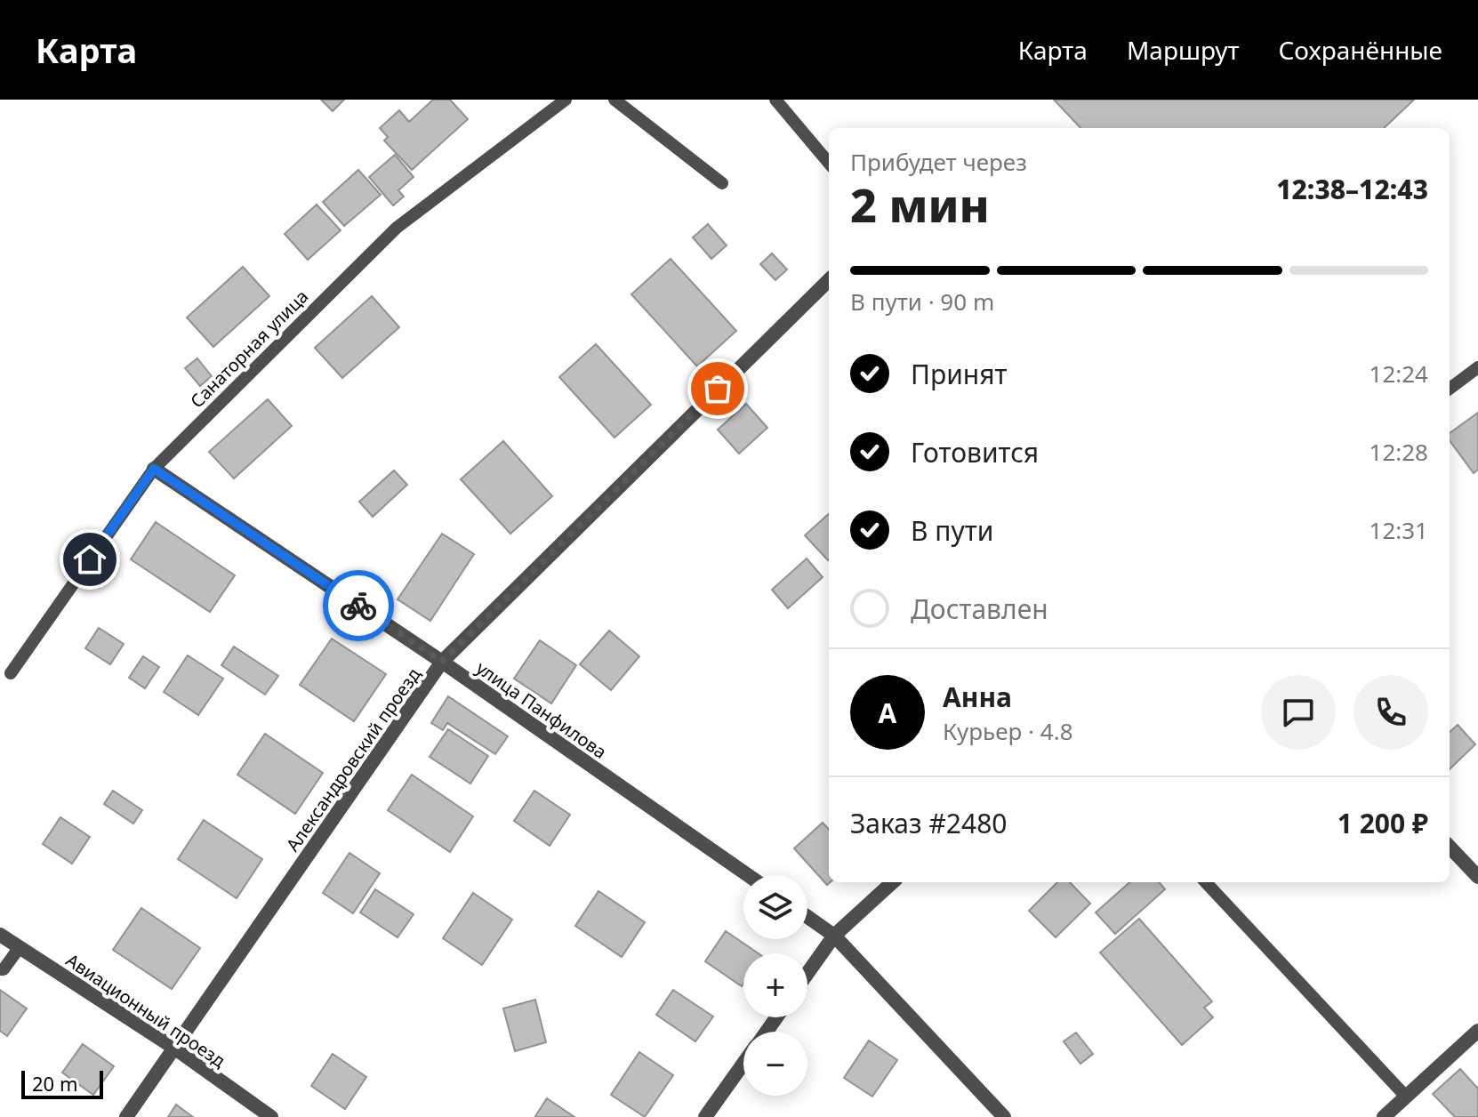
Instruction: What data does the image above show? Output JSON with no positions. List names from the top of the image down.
{
  "streets": {
    "street": ["улица Панфилова", "Александровский проезд", "Авиационный проезд"],
    "lane": ["Санаторная улица"]
  },
  "crossings": [
    ["Санаторная улица", "улица Панфилова"],
    ["улица Панфилова", "Александровский проезд"],
    ["Александровский проезд", "Авиационный проезд"]
  ],
  "scale_bar": "20 m",
  "page": {
    "header": "Карта",
    "nav": ["Карта", "Маршрут", "Сохранённые"],
    "heading": ["2 мин", "Прибудет через", "12:38–12:43"],
    "panel": [
      "Анна",
      "Курьер · 4.8",
      "Заказ #2480",
      "1 200 ₽"
    ],
    "bar": "В пути · 90 m",
    "list": [
      ["Принят", "12:24"],
      ["Готовится", "12:28"],
      ["В пути", "12:31"],
      "Доставлен"
    ],
    "round": "А",
    "map_buttons": ["+", "−"],
    "scale": "20 m"
  }
}
